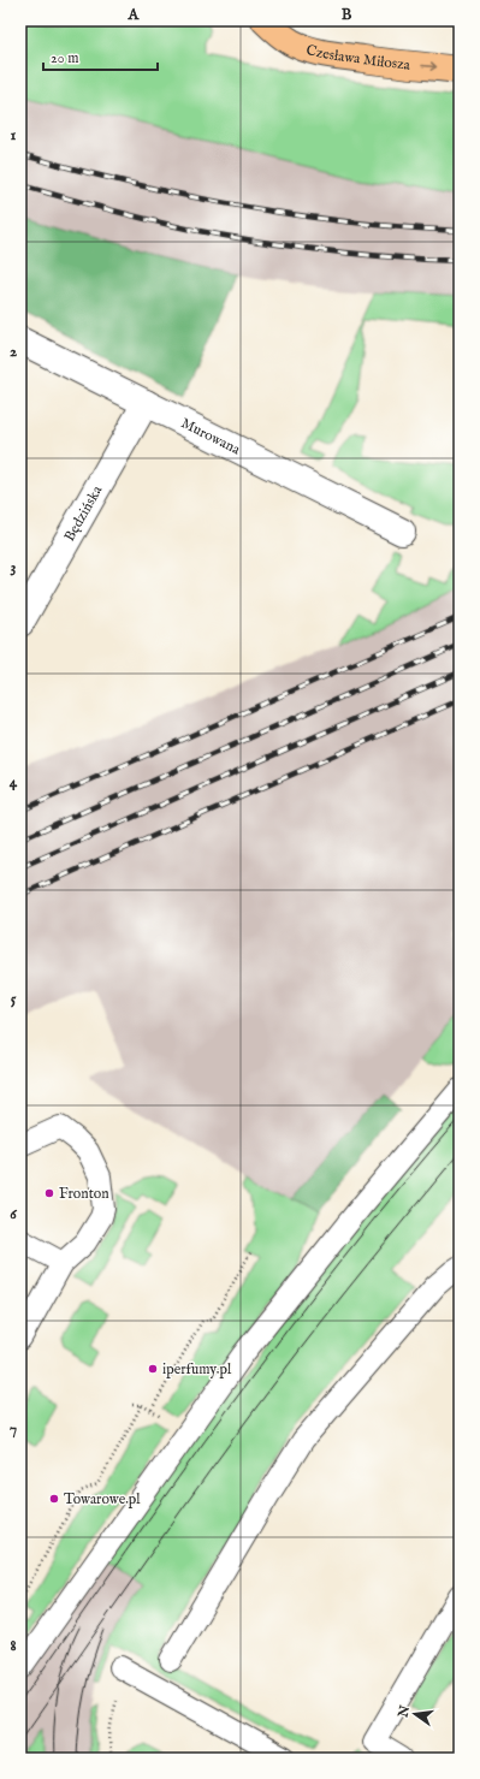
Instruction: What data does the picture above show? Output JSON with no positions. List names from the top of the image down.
{
  "streets": {
    "main road": ["Czesława Miłosza"],
    "street": ["Murowana", "Będzińska"]
  },
  "crossings": [
    ["Murowana", "Będzińska"]
  ],
  "one_way": ["Czesława Miłosza"],
  "places": ["Fronton", "iperfumy.pl", "Towarowe.pl"],
  "scale_bar": "20 m",
  "north": "left",
  "grid": {
    "columns": ["A", "B"],
    "rows": [
      "1",
      "2",
      "3",
      "4",
      "5",
      "6",
      "7",
      "8"
    ]
  }
}
